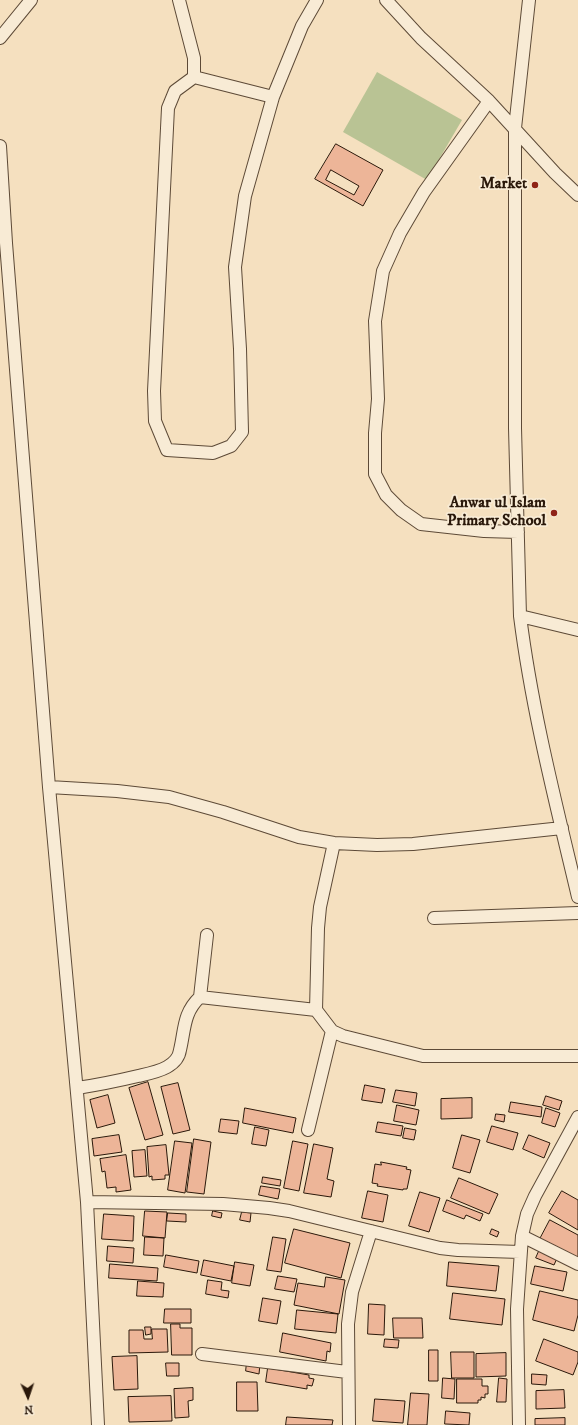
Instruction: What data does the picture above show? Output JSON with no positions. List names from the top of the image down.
{
  "places": ["Market", "Anwar ul Islam Primary School"],
  "north": "bottom"
}
